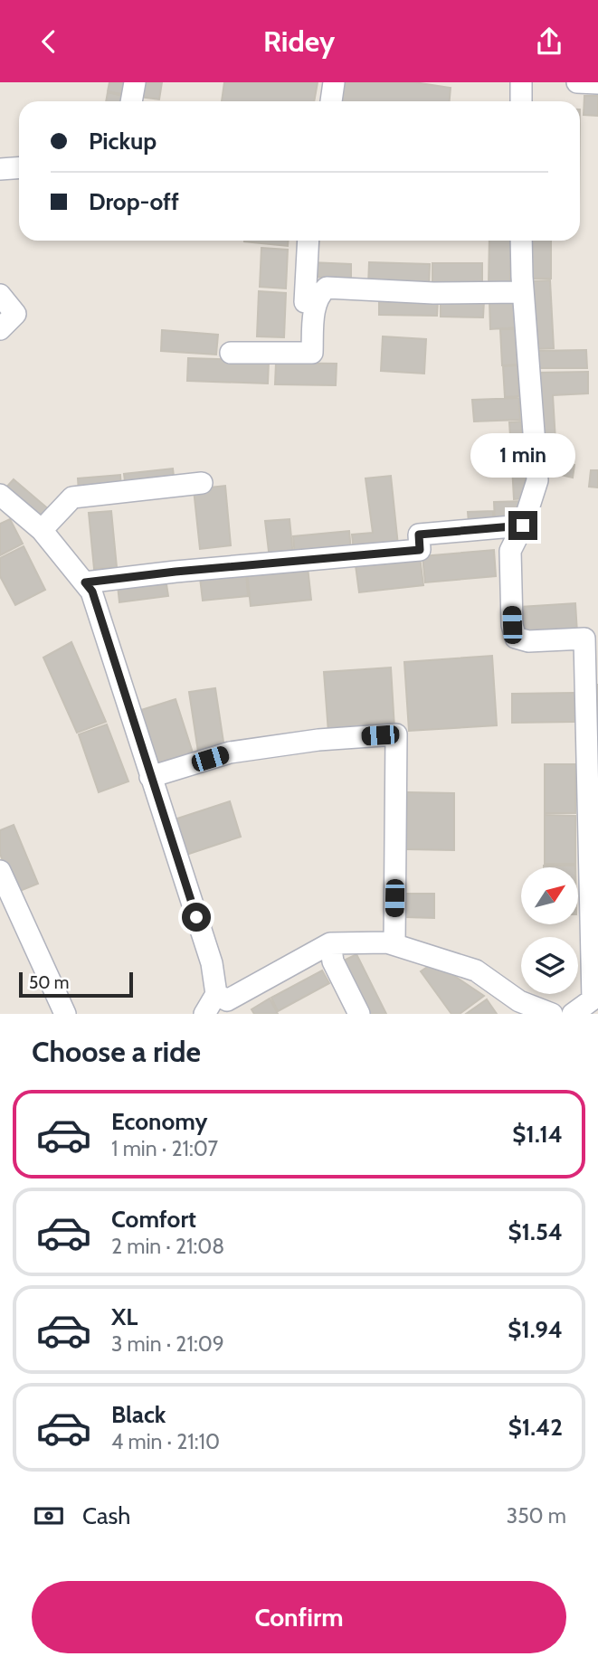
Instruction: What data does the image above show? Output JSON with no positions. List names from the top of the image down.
{
  "scale_bar": "50 m",
  "north": "top right",
  "page": {
    "header": "Ridey",
    "banner": ["Pickup", "Drop-off"],
    "bubble": "1 min",
    "scale": "50 m",
    "heading": "Choose a ride",
    "list": [
      {
        "name": "Economy",
        "note": "1 min · 21:07",
        "value": "$1.14"
      },
      {
        "name": "Comfort",
        "note": "2 min · 21:08",
        "value": "$1.54"
      },
      {
        "name": "XL",
        "note": "3 min · 21:09",
        "value": "$1.94"
      },
      {
        "name": "Black",
        "note": "4 min · 21:10",
        "value": "$1.42"
      }
    ],
    "pay": ["Cash", "350 m"],
    "buttons": "Confirm"
  }
}
